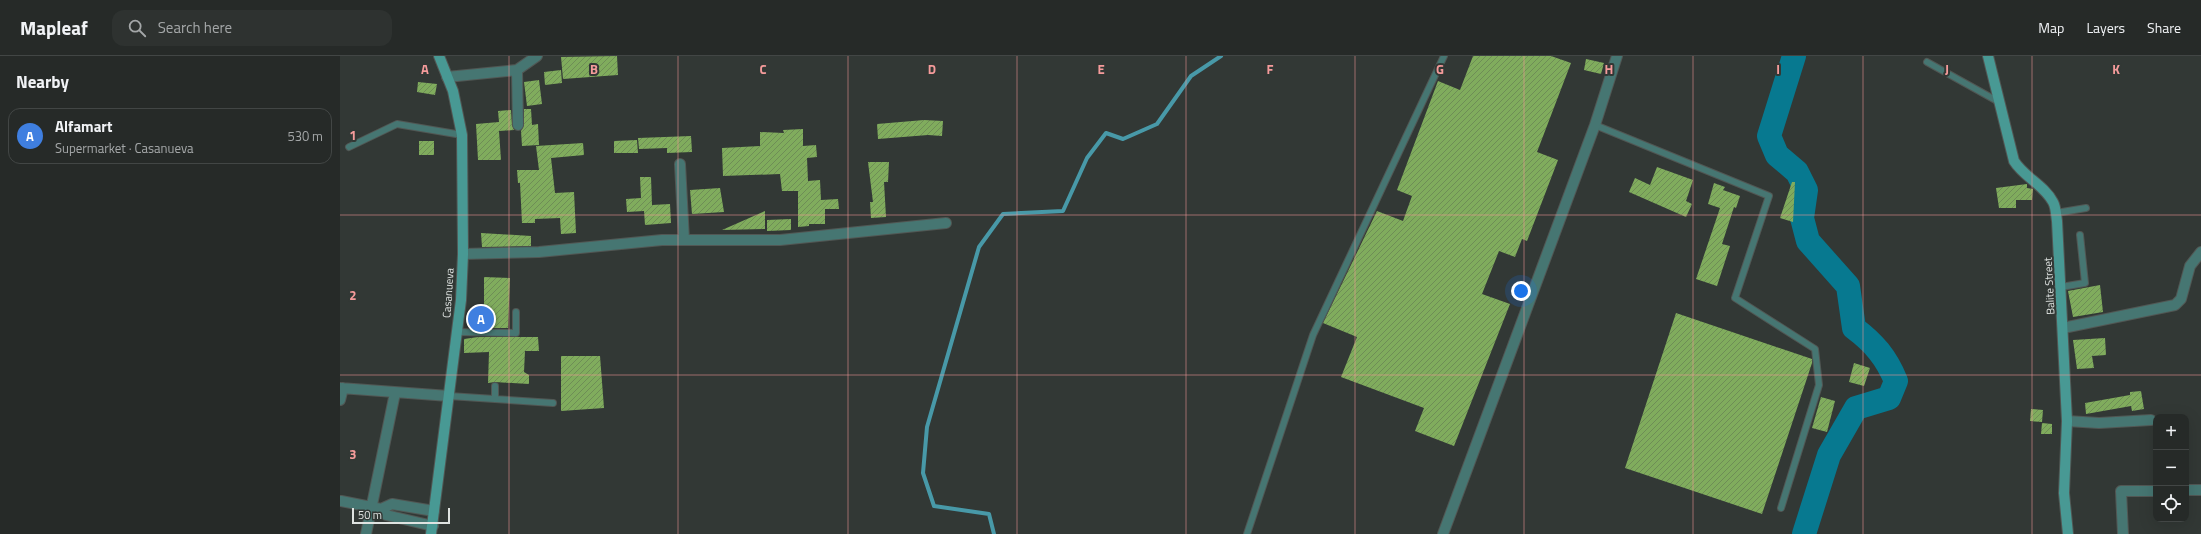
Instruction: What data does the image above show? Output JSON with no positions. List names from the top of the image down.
{
  "streets": {
    "street": ["Balite Street", "Casanueva"]
  },
  "scale_bar": "50 m",
  "page": {
    "header": "Mapleaf",
    "search": "Search here",
    "nav": ["Map", "Layers", "Share"],
    "heading": "Nearby",
    "list": [
      {
        "mark": "A",
        "name": "Alfamart",
        "note": "Supermarket · Casanueva",
        "value": "530 m"
      }
    ],
    "pins": "A",
    "map_buttons": ["+", "−"],
    "scale": "50 m"
  },
  "grid": {
    "columns": [
      "A",
      "B",
      "C",
      "D",
      "E",
      "F",
      "G",
      "H",
      "I",
      "J",
      "K"
    ],
    "rows": ["1", "2", "3"]
  }
}
